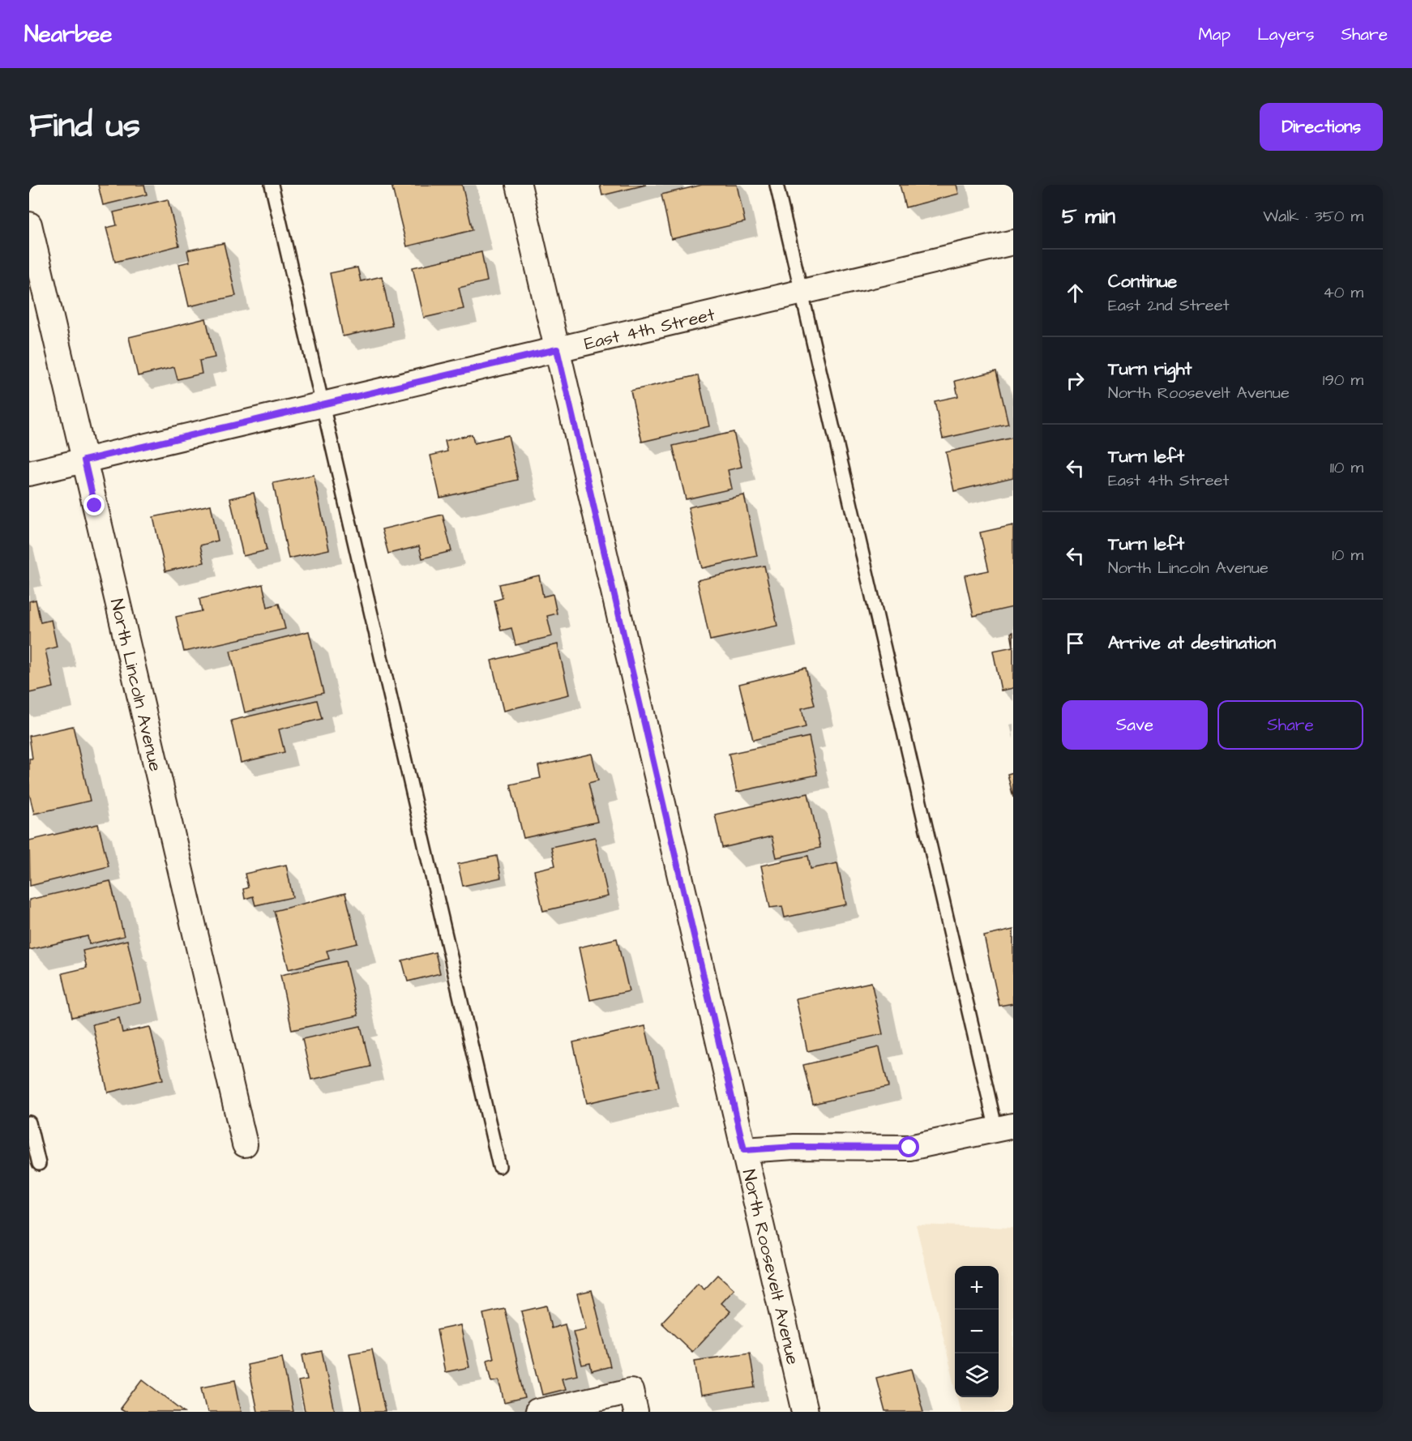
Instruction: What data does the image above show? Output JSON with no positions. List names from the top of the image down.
{
  "streets": {
    "street": ["East 4th Street", "North Lincoln Avenue", "North Roosevelt Avenue"]
  },
  "crossings": [
    ["East 4th Street", "North Lincoln Avenue"],
    ["East 4th Street", "North Roosevelt Avenue"]
  ],
  "page": {
    "header": "Nearbee",
    "nav": ["Map", "Layers", "Share"],
    "title": "Find us",
    "buttons": [
      "Directions",
      ["Save", "Share"]
    ],
    "heading": ["5 min", "Walk · 350 m"],
    "list": [
      ["Continue", "East 2nd Street", "40 m"],
      ["Turn right", "North Roosevelt Avenue", "190 m"],
      ["Turn left", "East 4th Street", "110 m"],
      ["Turn left", "North Lincoln Avenue", "10 m"],
      "Arrive at destination"
    ],
    "map_buttons": ["+", "−"]
  }
}
